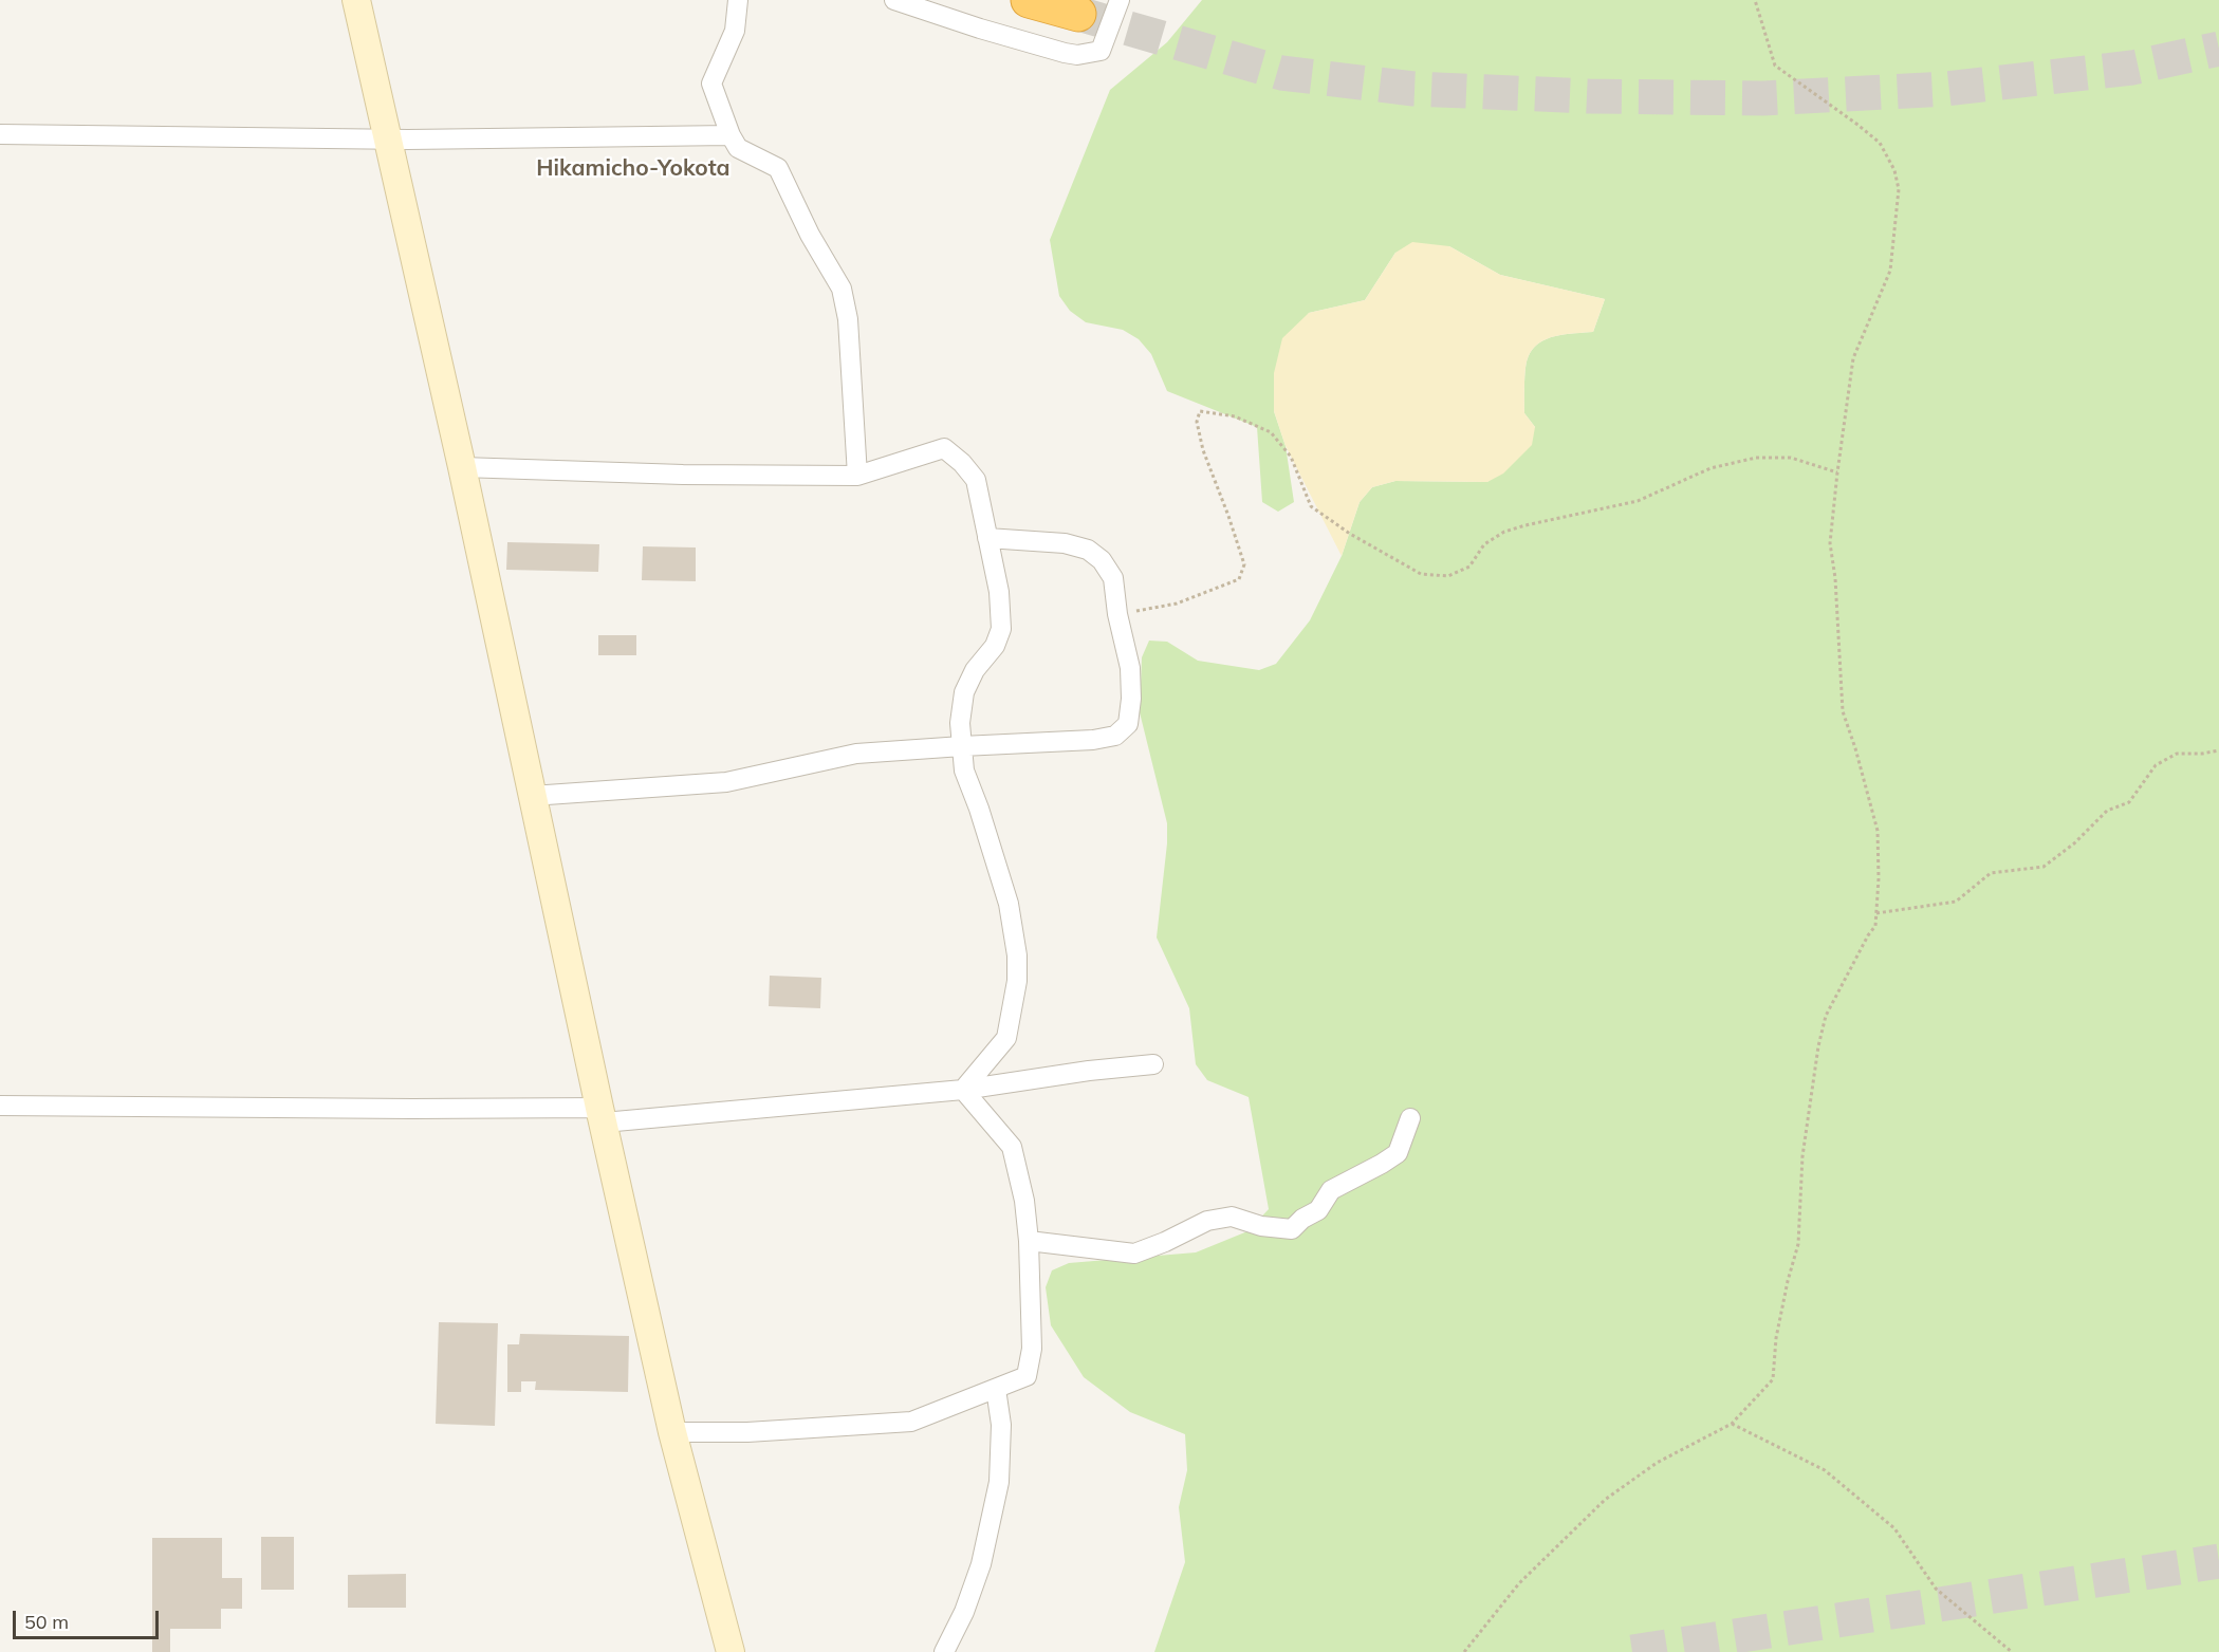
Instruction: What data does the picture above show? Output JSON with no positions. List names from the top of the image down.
{
  "districts": ["Hikamicho-Yokota"],
  "scale_bar": "50 m"
}
